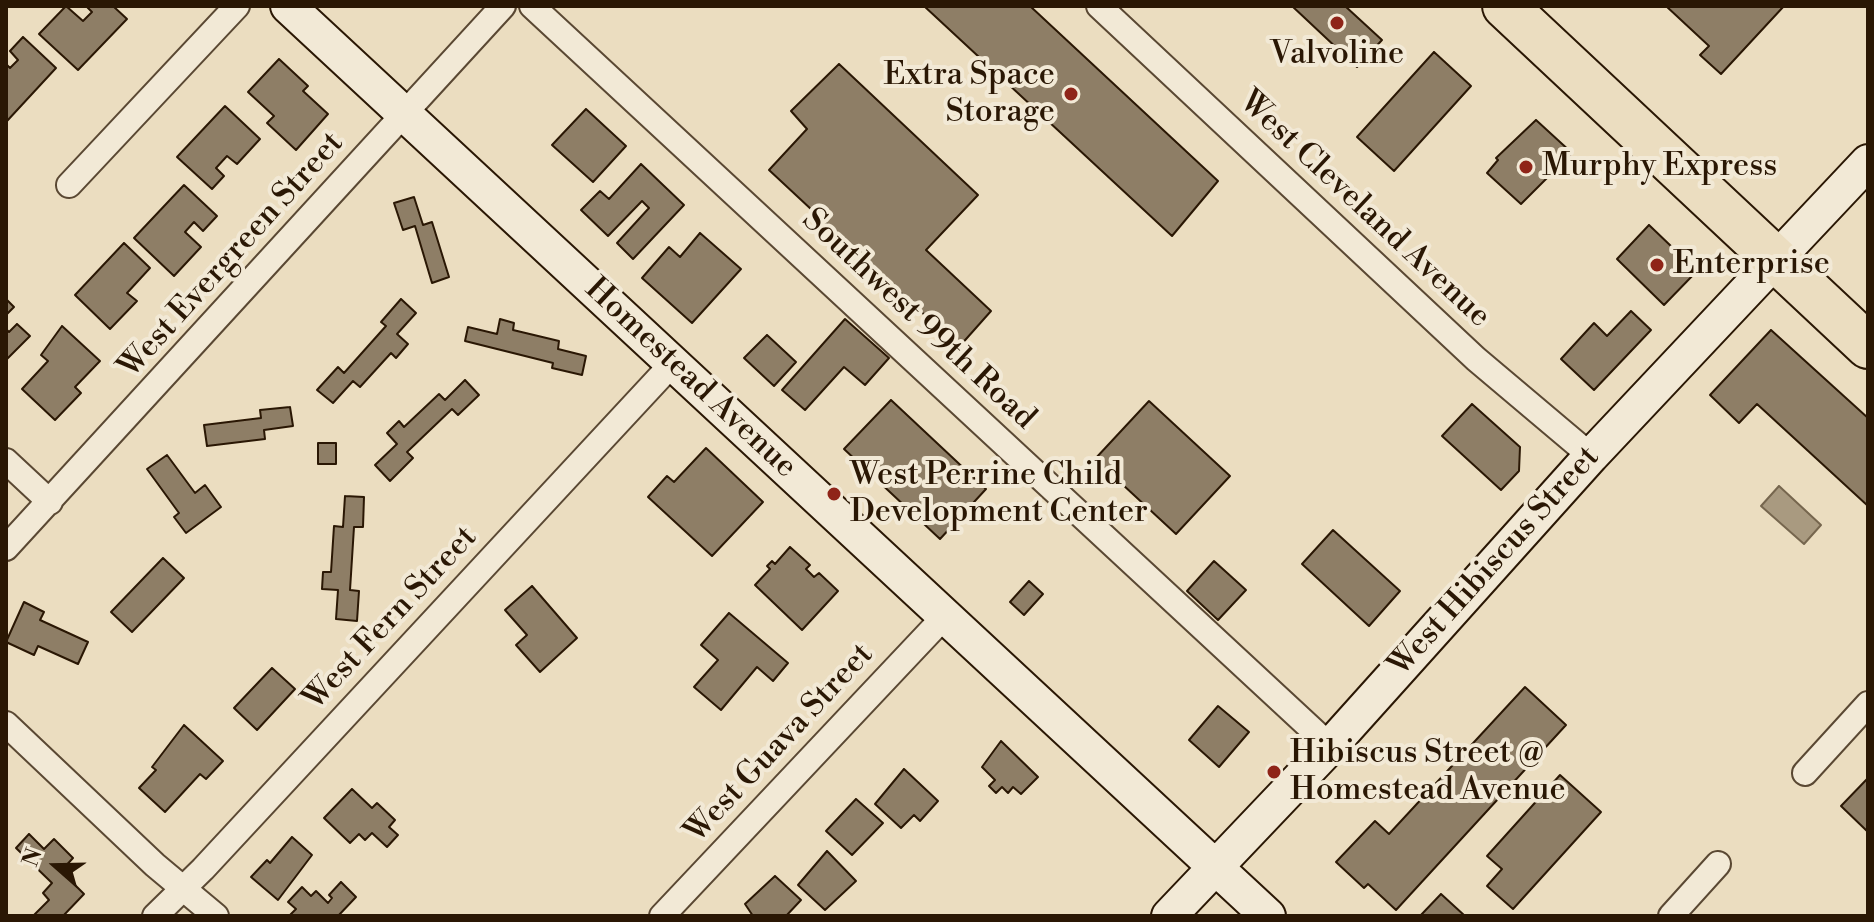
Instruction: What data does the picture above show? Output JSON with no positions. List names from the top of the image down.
{
  "streets": {
    "street": [
      "West Cleveland Avenue",
      "West Evergreen Street",
      "Southwest 99th Road",
      "Homestead Avenue",
      "West Hibiscus Street",
      "West Fern Street",
      "West Guava Street"
    ]
  },
  "crossings": [
    ["West Cleveland Avenue", "West Hibiscus Street"],
    ["West Evergreen Street", "Homestead Avenue"],
    ["Southwest 99th Road", "West Hibiscus Street"],
    ["Homestead Avenue", "West Hibiscus Street"],
    ["Homestead Avenue", "West Fern Street"],
    ["Homestead Avenue", "West Guava Street"]
  ],
  "places": [
    "Valvoline",
    "Extra Space Storage",
    "Murphy Express",
    "Enterprise",
    "West Perrine Child Development Center",
    "Hibiscus Street @ Homestead Avenue"
  ],
  "north": "left"
}
